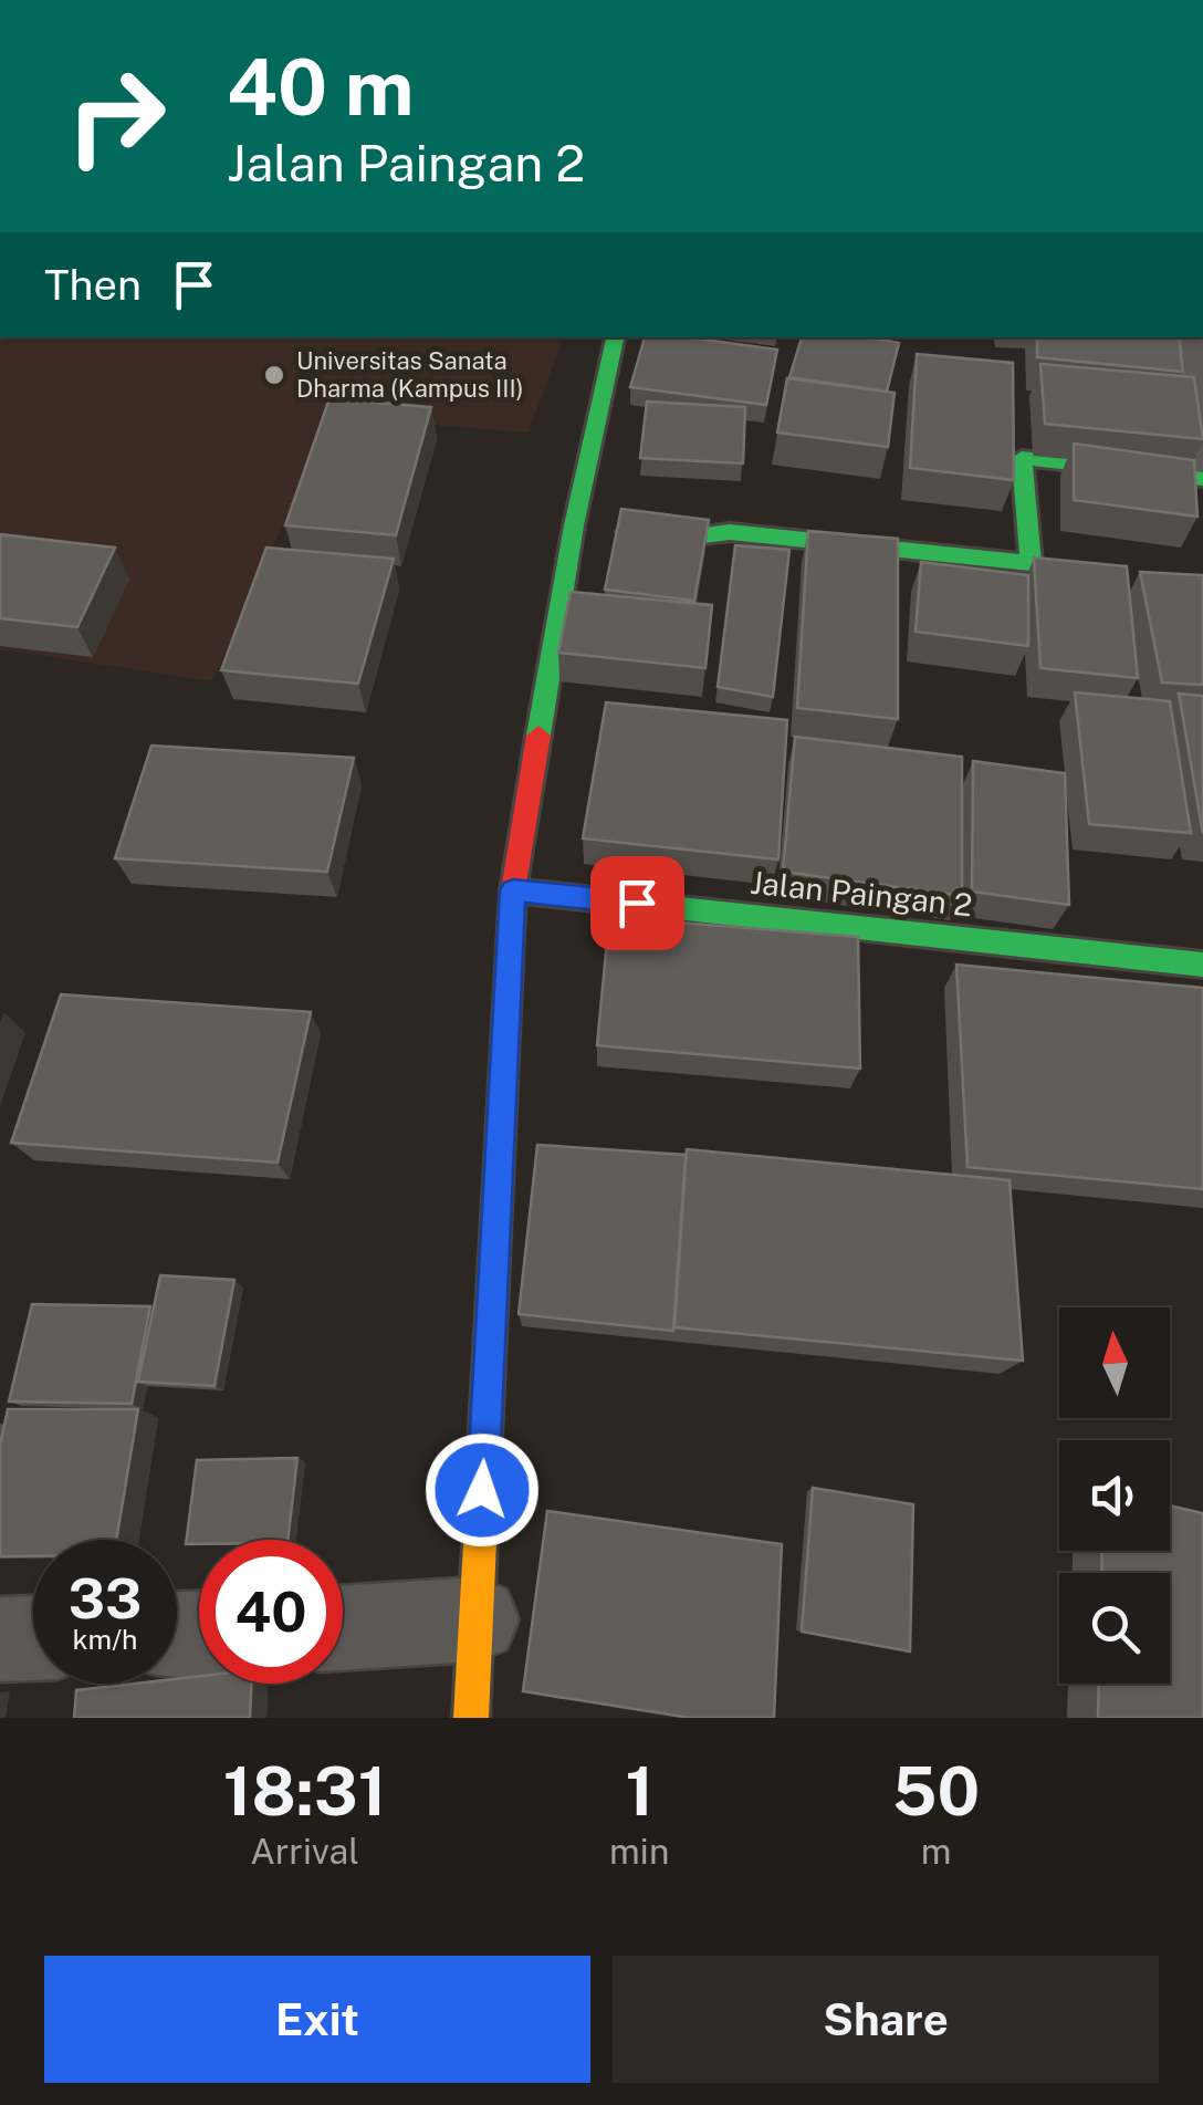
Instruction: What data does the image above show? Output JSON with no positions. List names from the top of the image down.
{
  "streets": {
    "street": ["Jalan Paingan 2"]
  },
  "places": ["Universitas Sanata Dharma (Kampus III)"],
  "north": "top",
  "page": {
    "turn": ["40 m", "Jalan Paingan 2"],
    "then": "Then",
    "speed": "33 km/h",
    "limit": "40",
    "eta": [
      "18:31",
      "Arrival",
      "1",
      "min",
      "50",
      "m"
    ],
    "buttons": ["Exit", "Share"]
  }
}
